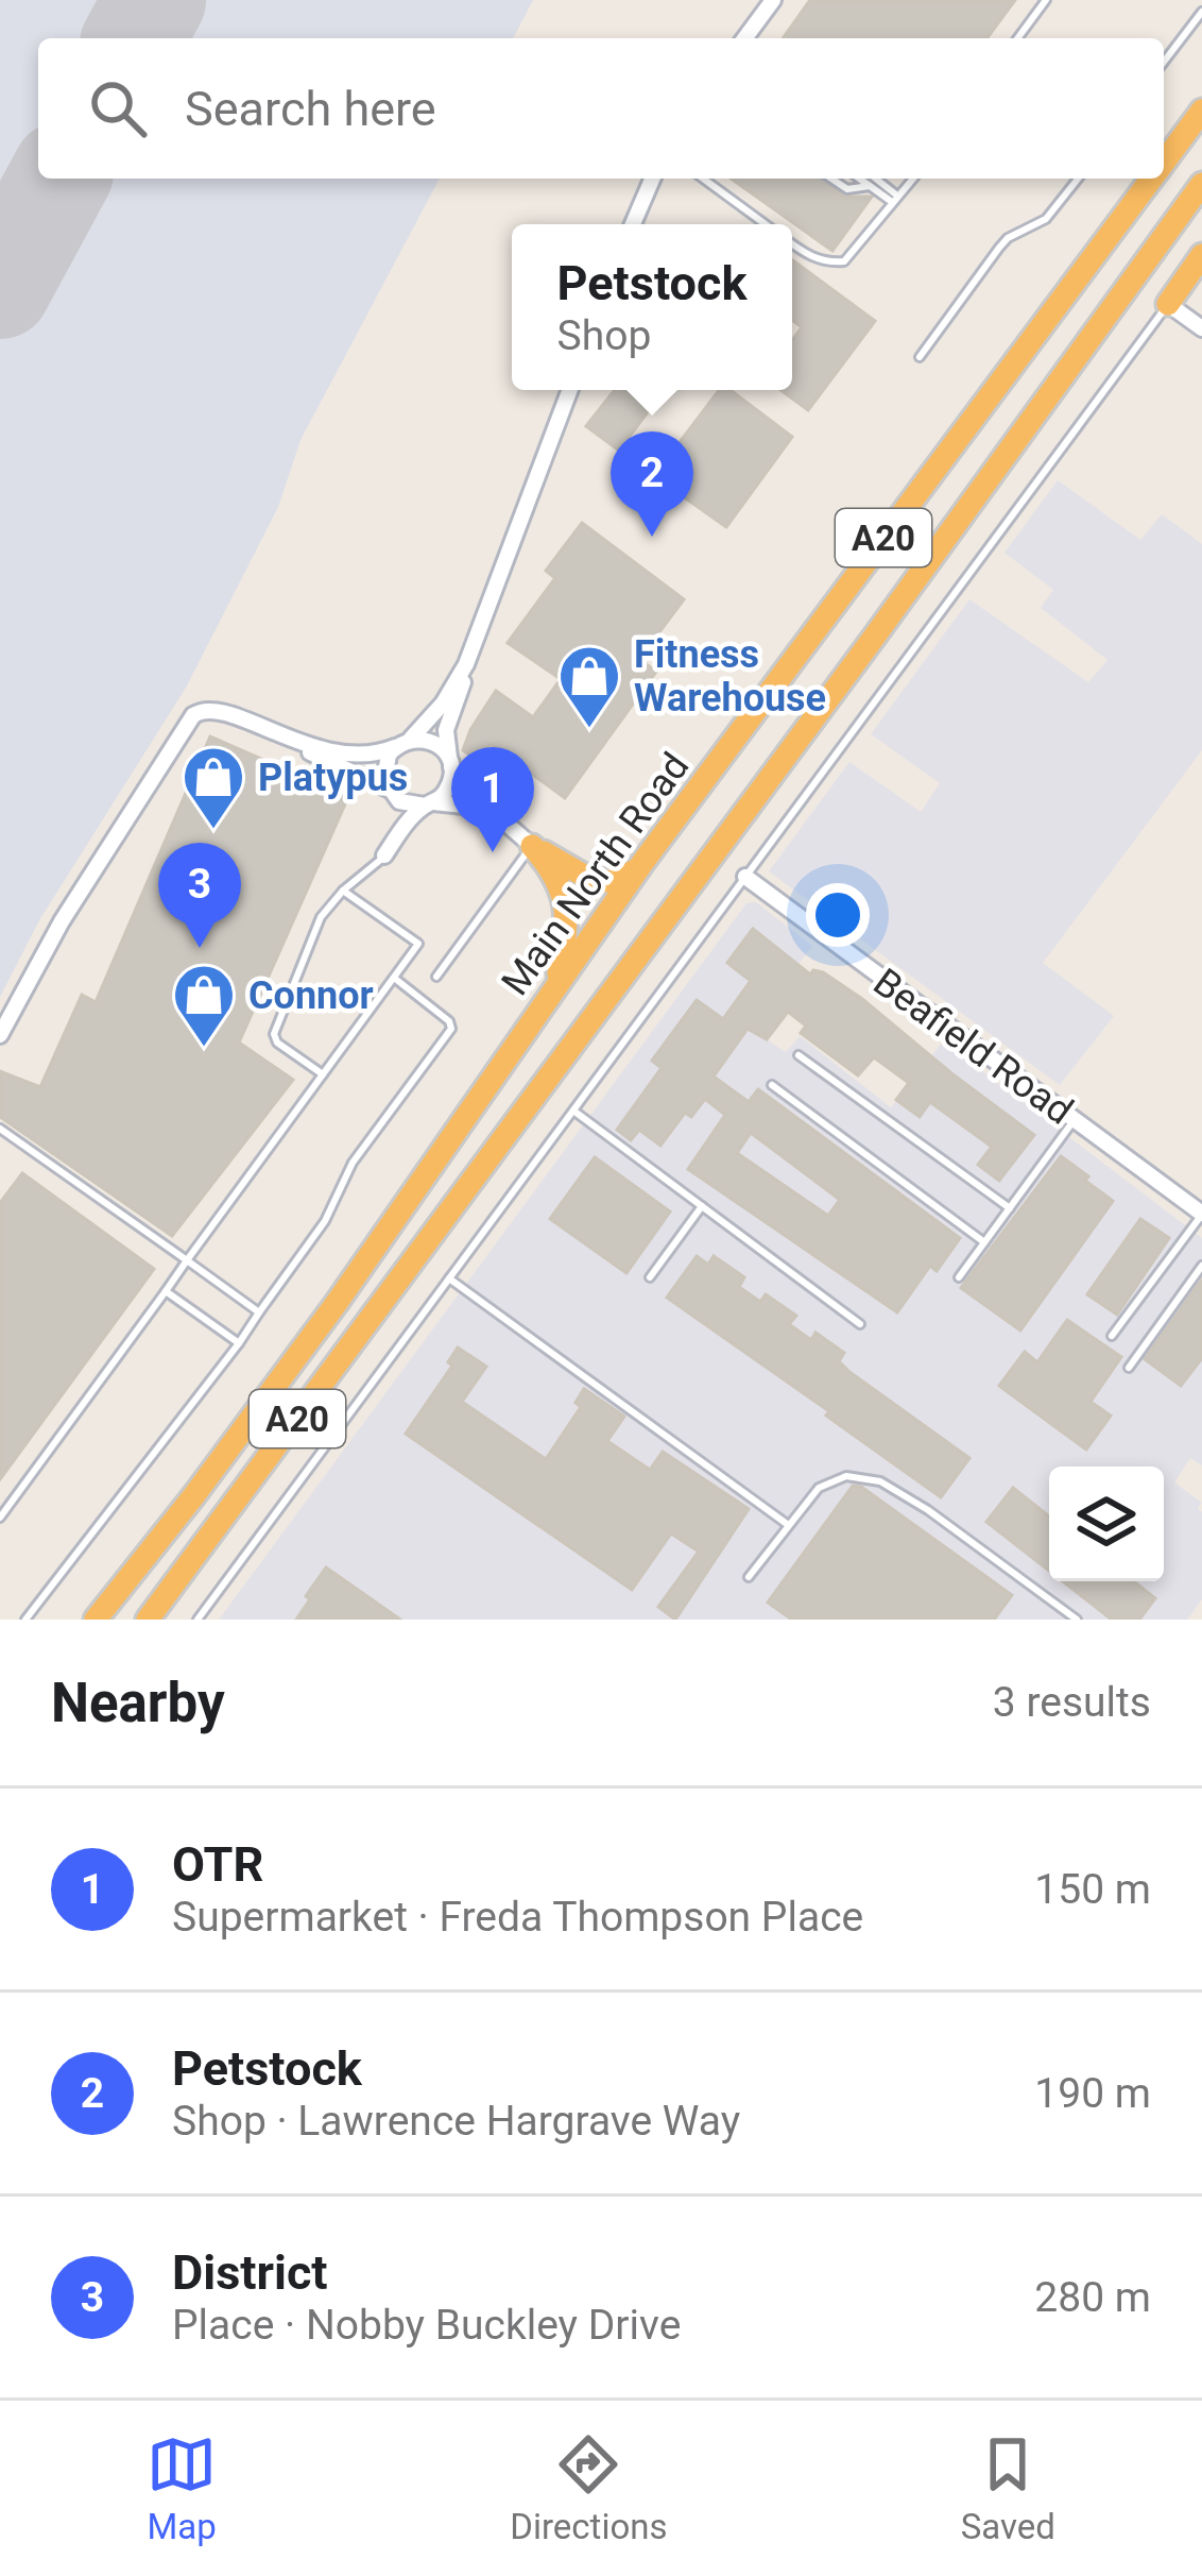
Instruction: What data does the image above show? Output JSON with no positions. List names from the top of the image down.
{
  "streets": {
    "highway": ["A20", "Main North Road"],
    "street": ["Beafield Road"]
  },
  "places": {
    "shop": ["Fitness Warehouse", "Platypus", "Connor"]
  },
  "page": {
    "search": "Search here",
    "popup": ["Petstock", "Shop"],
    "pins": ["2", "1", "3"],
    "heading": ["Nearby", "3 results"],
    "list": [
      {
        "mark": "1",
        "name": "OTR",
        "note": "Supermarket · Freda Thompson Place",
        "value": "150 m"
      },
      {
        "mark": "2",
        "name": "Petstock",
        "note": "Shop · Lawrence Hargrave Way",
        "value": "190 m"
      },
      {
        "mark": "3",
        "name": "District",
        "note": "Place · Nobby Buckley Drive",
        "value": "280 m"
      }
    ],
    "nav": ["Map", "Directions", "Saved"]
  }
}
